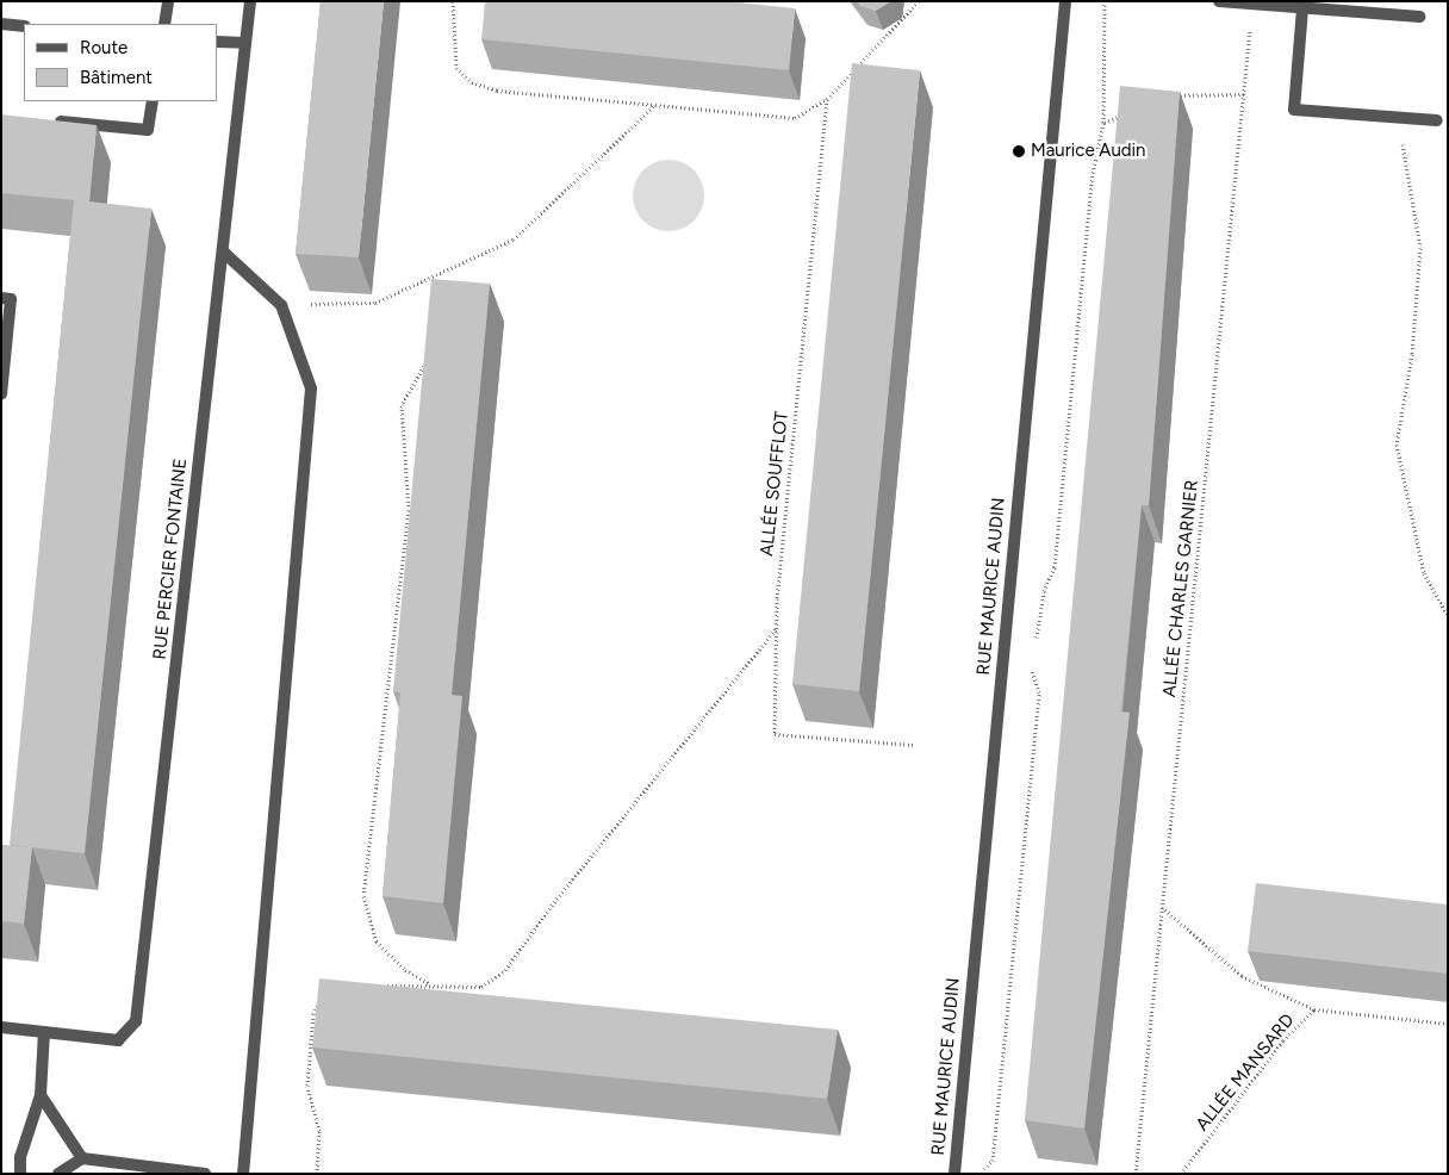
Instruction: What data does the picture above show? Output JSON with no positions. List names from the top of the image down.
{
  "streets": {
    "street": ["RUE PERCIER FONTAINE", "RUE MAURICE AUDIN"],
    "path": ["ALLÉE SOUFFLOT", "ALLÉE CHARLES GARNIER", "ALLÉE MANSARD"]
  },
  "places": ["Maurice Audin"],
  "legend": ["Route", "Bâtiment"]
}
